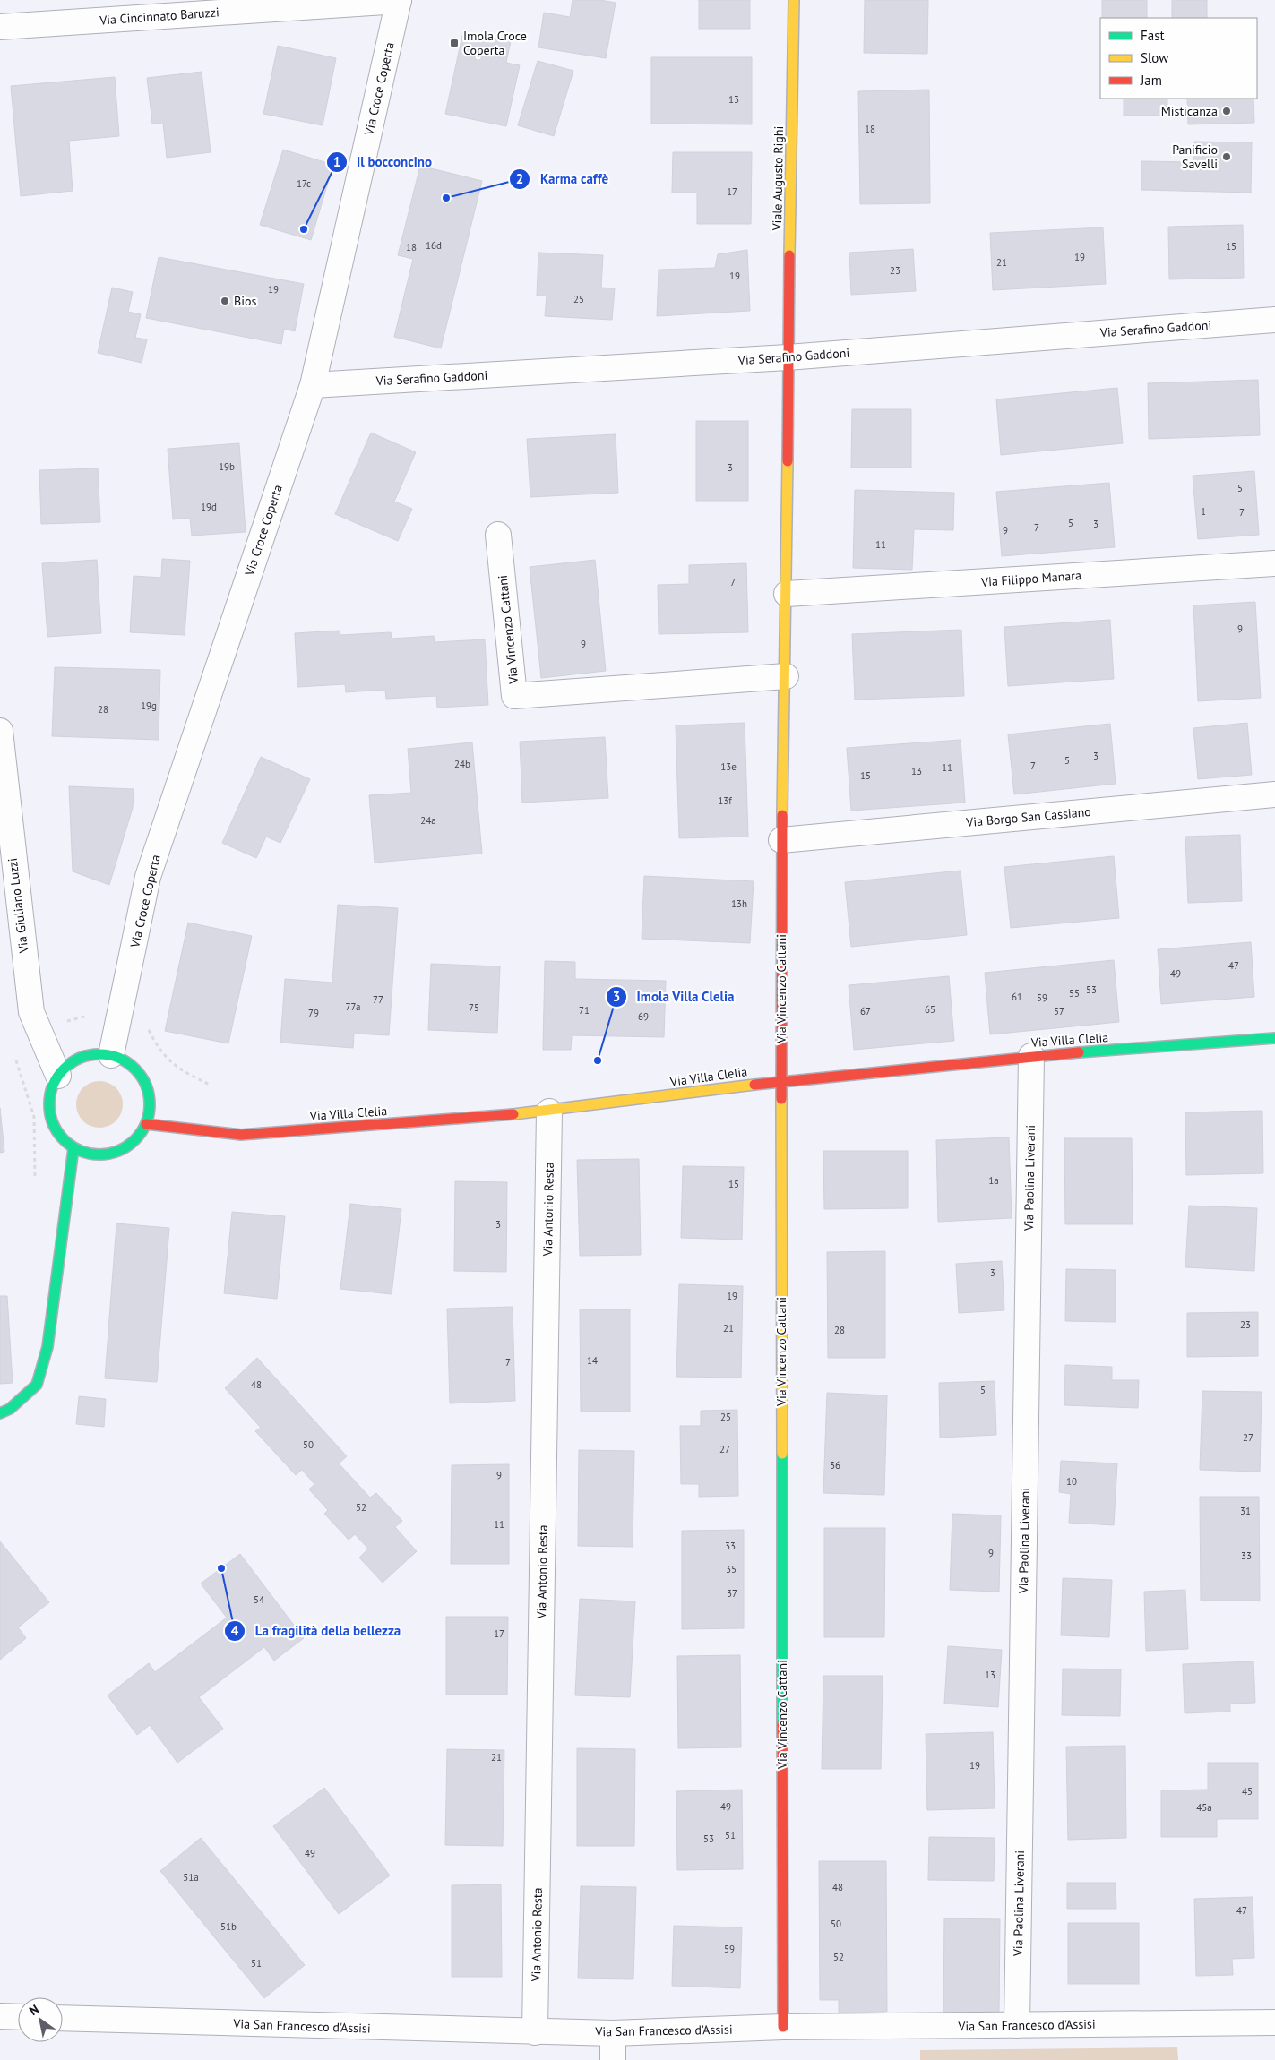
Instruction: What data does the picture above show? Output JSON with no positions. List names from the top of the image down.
{
  "streets": {
    "street": [
      "Via Cincinnato Baruzzi",
      "Via Croce Coperta",
      "Viale Augusto Righi",
      "Via Serafino Gaddoni",
      "Via Filippo Manara",
      "Via Vincenzo Cattani",
      "Via Borgo San Cassiano",
      "Via Giuliano Luzzi",
      "Via Villa Clelia",
      "Via Paolina Liverani",
      "Via Antonio Resta",
      "Via San Francesco d'Assisi"
    ]
  },
  "crossings": [
    ["Via Cincinnato Baruzzi", "Via Croce Coperta"],
    ["Via Croce Coperta", "Via Serafino Gaddoni"],
    ["Via Croce Coperta", "Via Giuliano Luzzi"],
    ["Via Croce Coperta", "Via Villa Clelia"],
    ["Viale Augusto Righi", "Via Serafino Gaddoni"],
    ["Viale Augusto Righi", "Via Vincenzo Cattani"],
    ["Via Serafino Gaddoni", "Via Vincenzo Cattani"],
    ["Via Filippo Manara", "Via Vincenzo Cattani"],
    ["Via Vincenzo Cattani", "Via Borgo San Cassiano"],
    ["Via Vincenzo Cattani", "Via Villa Clelia"],
    ["Via Vincenzo Cattani", "Via San Francesco d'Assisi"],
    ["Via Giuliano Luzzi", "Via Villa Clelia"],
    ["Via Villa Clelia", "Via Paolina Liverani"],
    ["Via Villa Clelia", "Via Antonio Resta"],
    ["Via Paolina Liverani", "Via San Francesco d'Assisi"],
    ["Via Antonio Resta", "Via San Francesco d'Assisi"]
  ],
  "places": {
    "transit": ["Imola Croce Coperta"],
    "other": [
      "Misticanza",
      "Panificio Savelli",
      "Karma caffè",
      "Il bocconcino",
      "Bios",
      "Imola Villa Clelia",
      "La fragilità della bellezza"
    ]
  },
  "house_numbers": [
    "13",
    "18",
    "17c",
    "17",
    "16d",
    "15",
    "18",
    "19",
    "21",
    "23",
    "19",
    "19",
    "25",
    "19b",
    "3",
    "5",
    "19d",
    "1",
    "7",
    "5",
    "3",
    "7",
    "9",
    "11",
    "7",
    "9",
    "9",
    "19g",
    "28",
    "3",
    "5",
    "24b",
    "7",
    "13e",
    "11",
    "13",
    "15",
    "13f",
    "24a",
    "13h",
    "47",
    "49",
    "53",
    "55",
    "61",
    "59",
    "77",
    "77a",
    "75",
    "65",
    "71",
    "67",
    "57",
    "79",
    "69",
    "1a",
    "15",
    "3",
    "3",
    "19",
    "23",
    "21",
    "28",
    "14",
    "7",
    "48",
    "5",
    "25",
    "27",
    "50",
    "27",
    "36",
    "9",
    "10",
    "52",
    "31",
    "11",
    "33",
    "9",
    "33",
    "35",
    "37",
    "54",
    "17",
    "13",
    "21",
    "19",
    "45",
    "49",
    "45a",
    "51",
    "53",
    "49",
    "51a",
    "48",
    "47",
    "50",
    "51b",
    "59",
    "52",
    "51"
  ],
  "legend": ["Fast", "Slow", "Jam"],
  "north": "top left"
}
